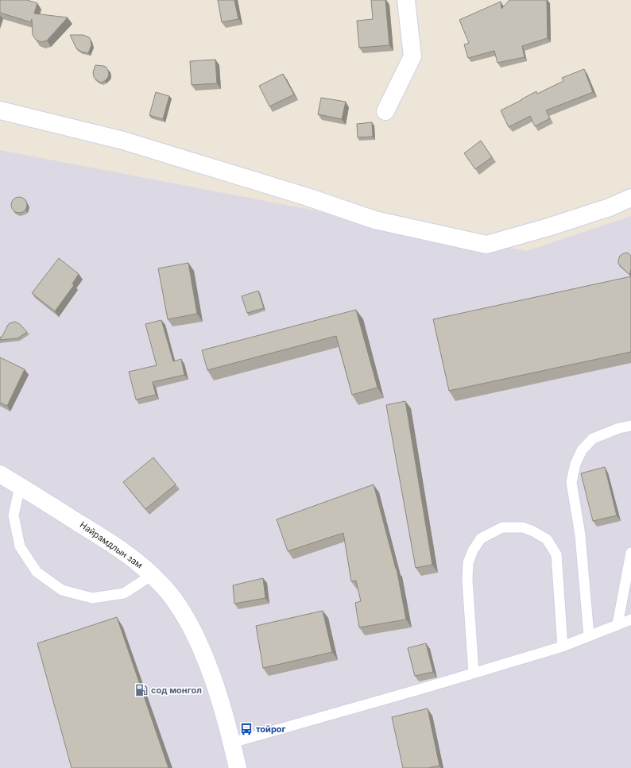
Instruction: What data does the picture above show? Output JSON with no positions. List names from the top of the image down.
{
  "streets": {
    "street": ["Найрамдлын зам"]
  },
  "places": {
    "fuel station": ["сод монгол"],
    "bus stop": ["тойрог"]
  }
}
